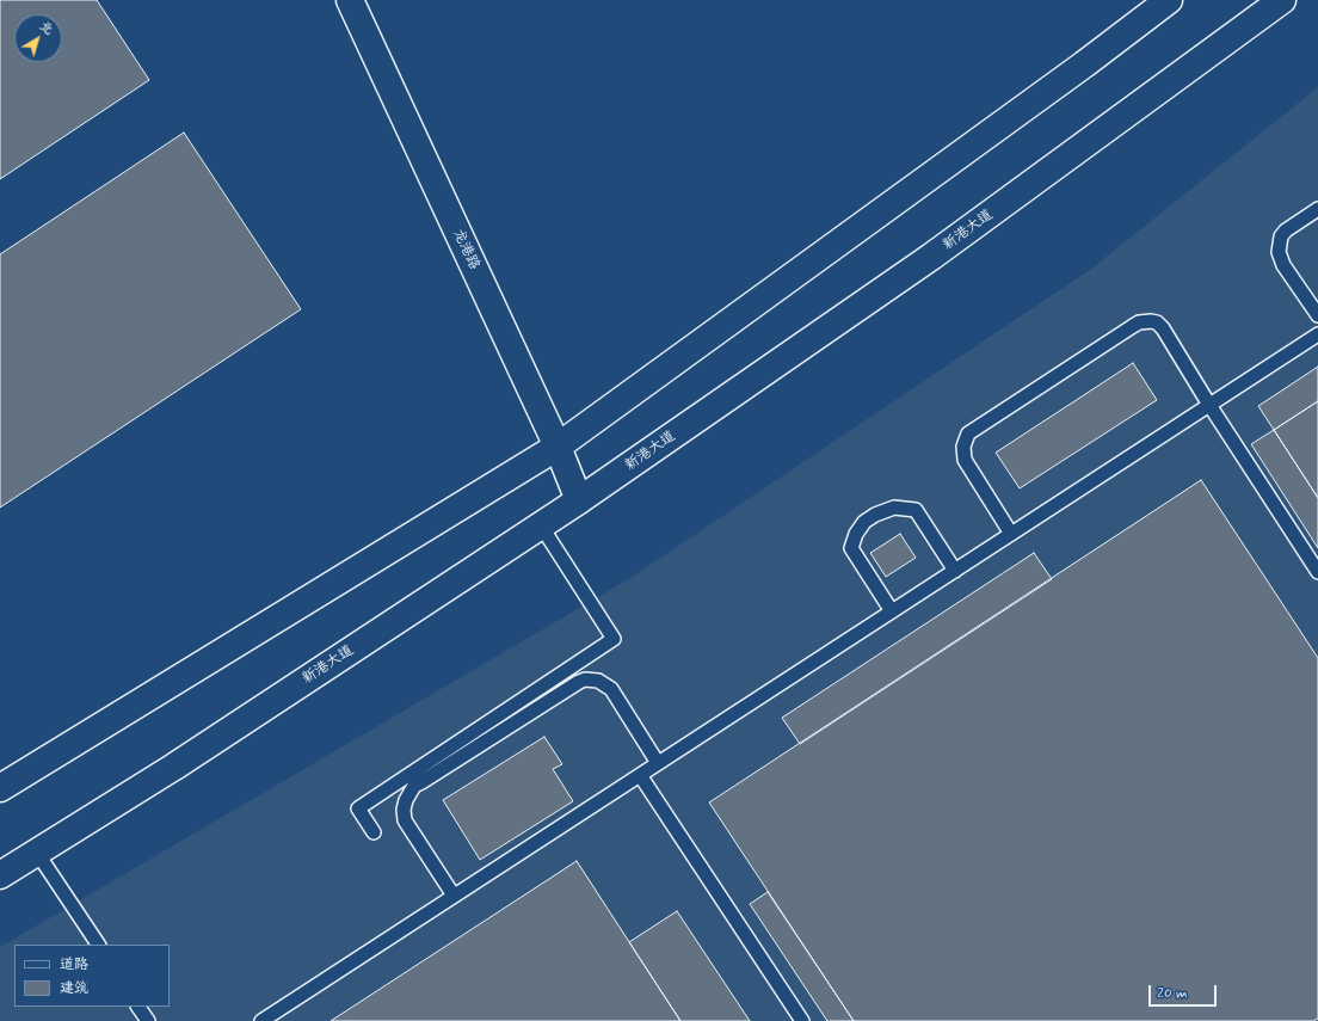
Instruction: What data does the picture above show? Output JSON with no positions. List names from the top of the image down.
{
  "streets": {
    "main road": ["新港大道", "龙港路"]
  },
  "crossings": [
    ["新港大道", "龙港路"]
  ],
  "legend": ["道路", "建筑"],
  "scale_bar": "20 m",
  "north": "top right"
}
